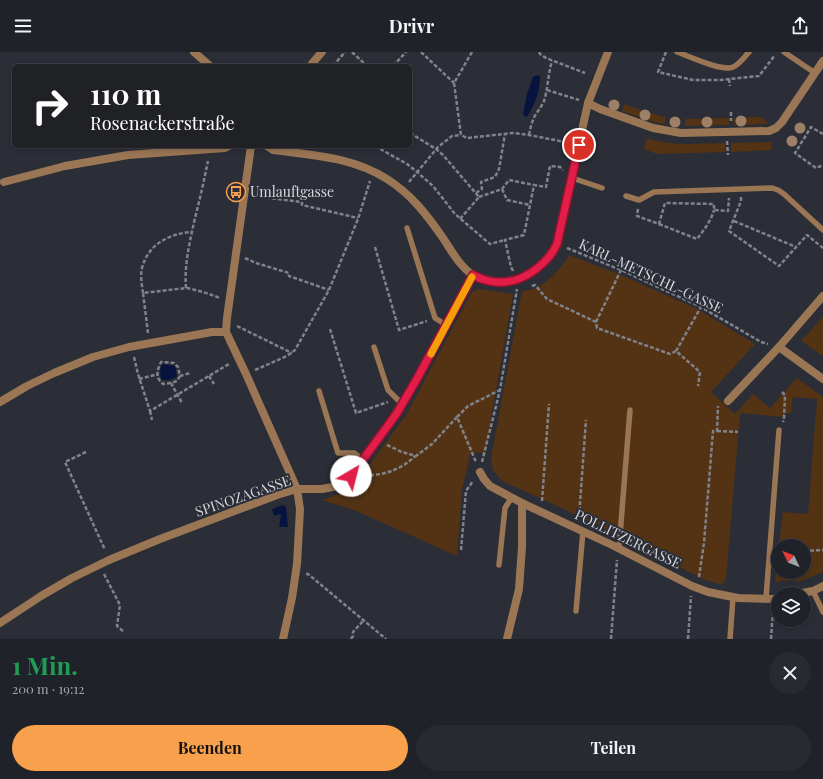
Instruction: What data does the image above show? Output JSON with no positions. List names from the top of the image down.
{
  "streets": {
    "street": ["SPINOZAGASSE", "POLLITZERGASSE"],
    "path": ["KARL-METSCHL-GASSE"]
  },
  "places": {
    "bus stop": ["Umlauftgasse"]
  },
  "north": "top left",
  "page": {
    "header": "Drivr",
    "turn": ["110 m", "Rosenackerstraße"],
    "heading": ["1 Min.", "200 m · 19:12"],
    "buttons": ["Beenden", "Teilen"]
  }
}
